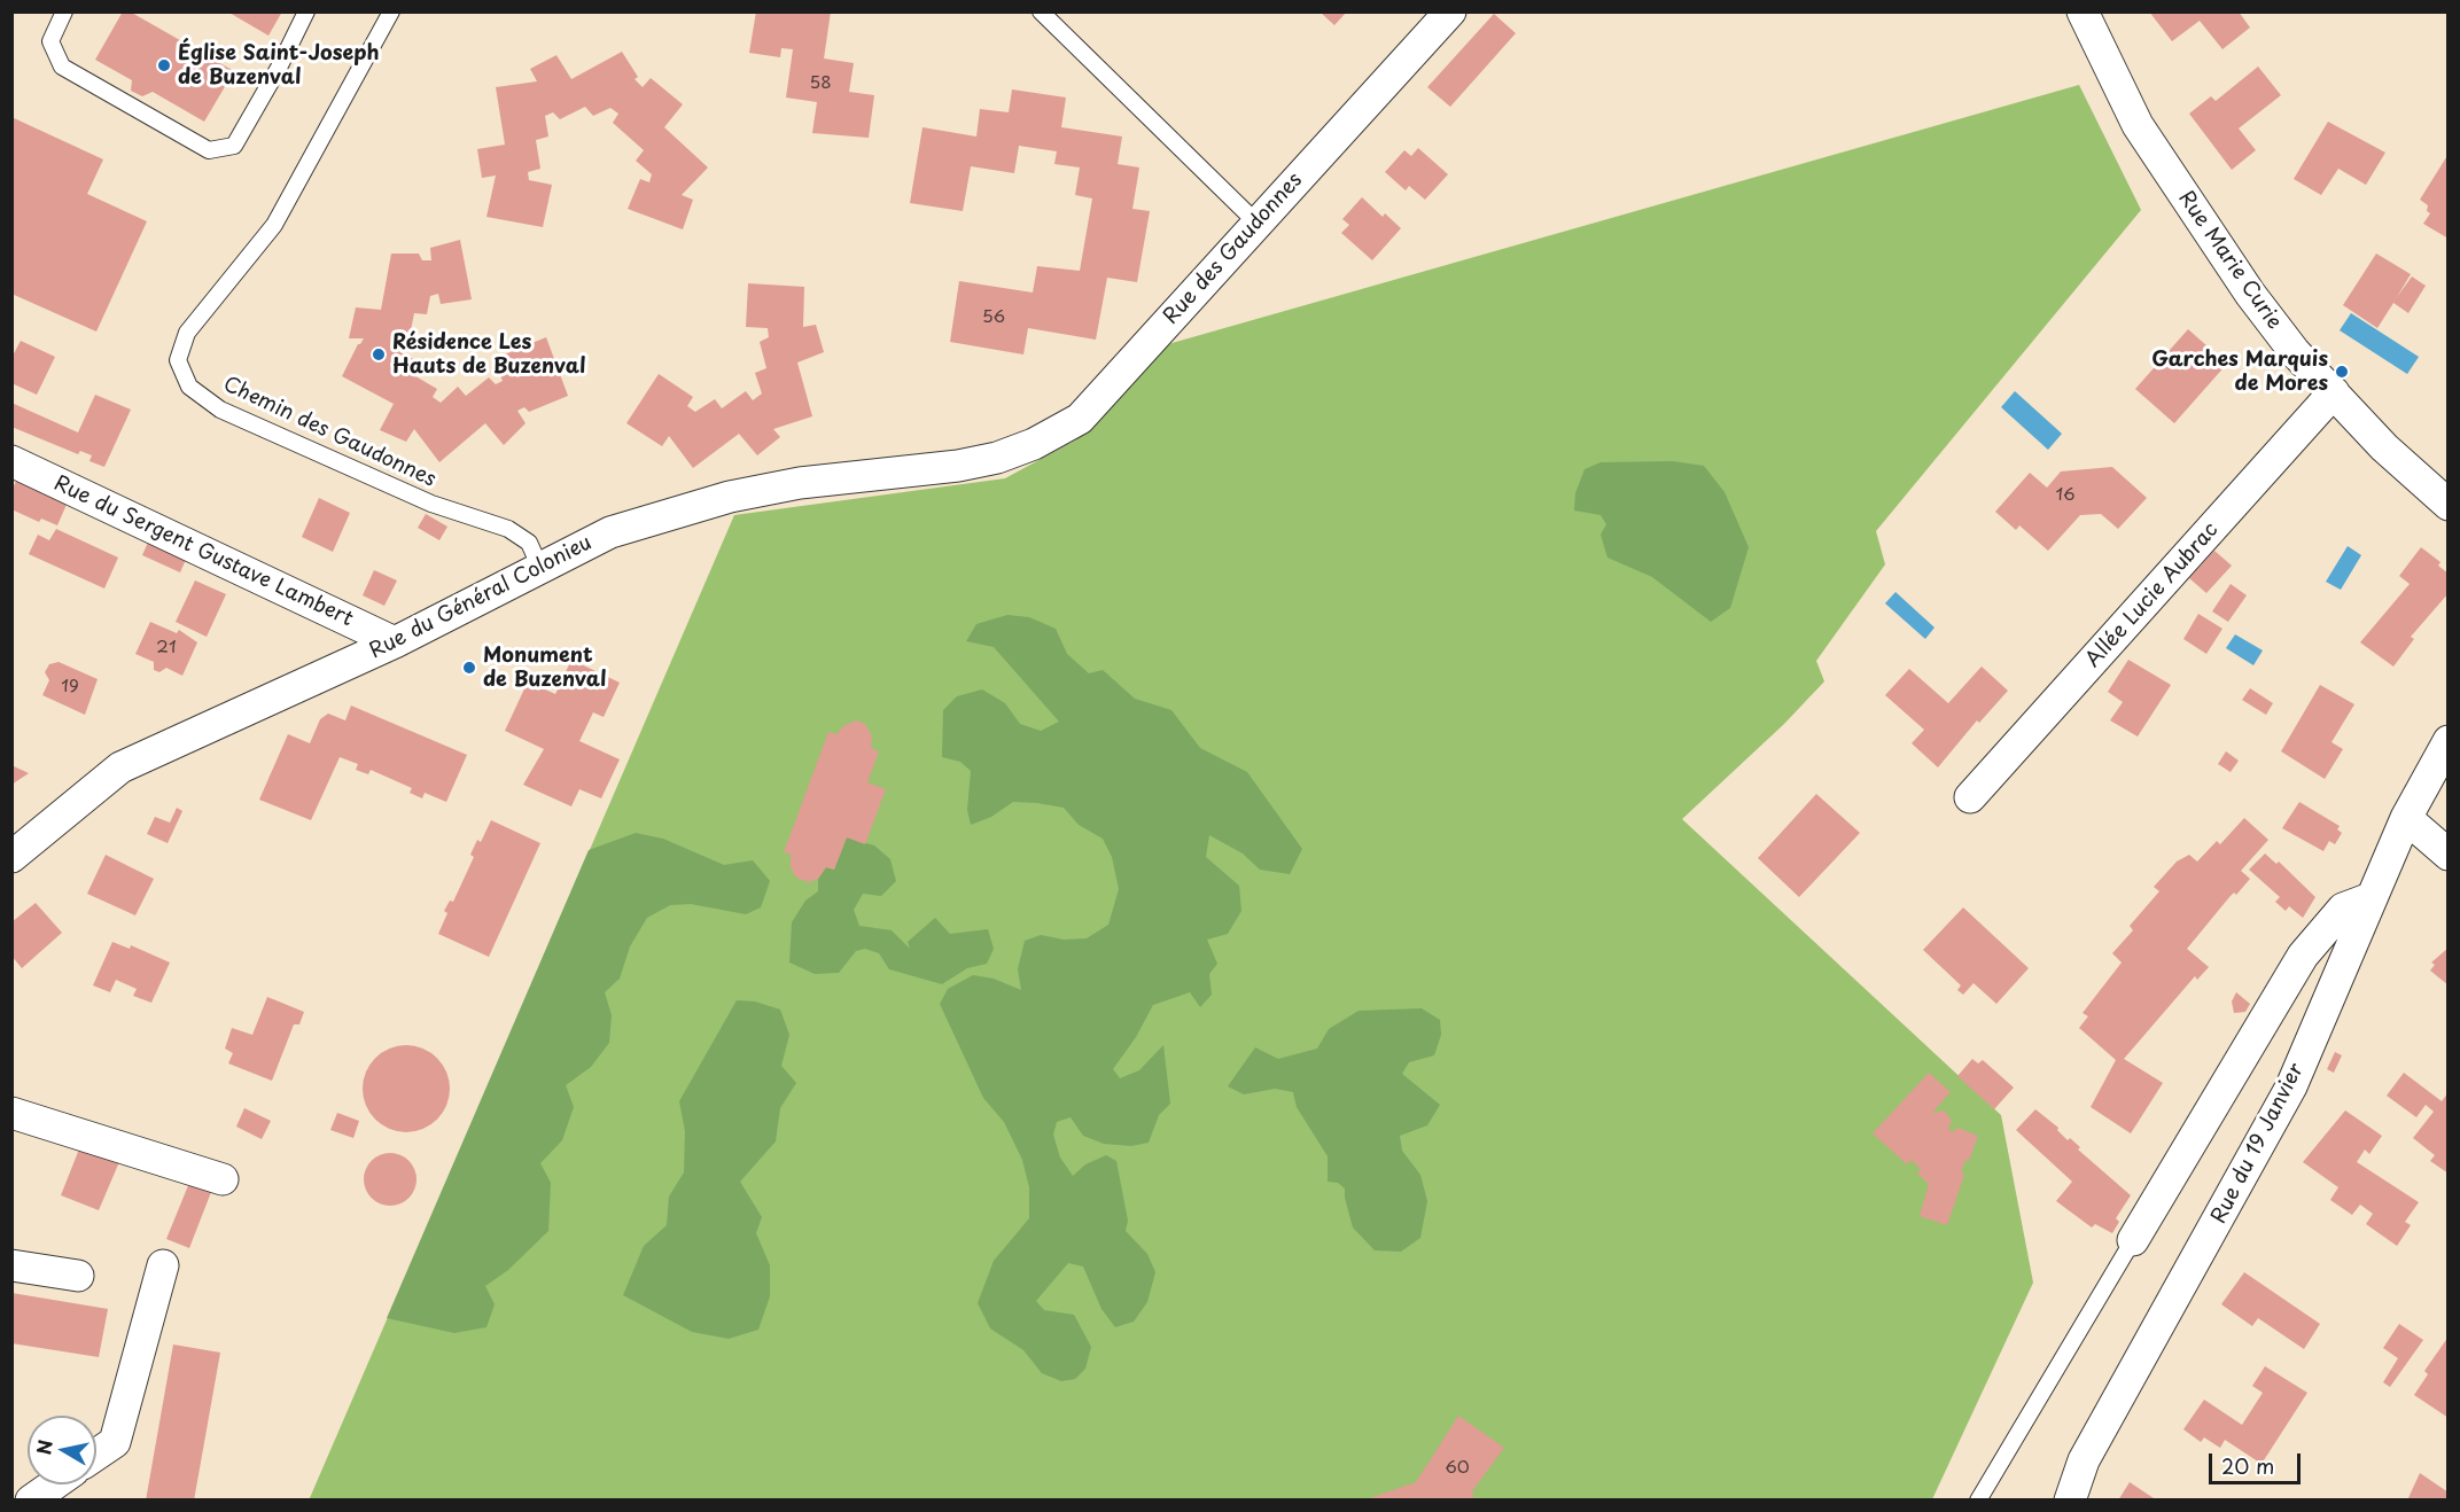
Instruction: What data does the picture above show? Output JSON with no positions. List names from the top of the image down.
{
  "streets": {
    "street": [
      "Rue des Gaudonnes",
      "Rue Marie Curie",
      "Rue du Sergent Gustave Lambert",
      "Allée Lucie Aubrac",
      "Rue du Général Colonieu",
      "Rue du 19 Janvier"
    ],
    "lane": ["Chemin des Gaudonnes"]
  },
  "crossings": [
    ["Rue des Gaudonnes", "Rue du Général Colonieu"],
    ["Rue Marie Curie", "Allée Lucie Aubrac"],
    ["Chemin des Gaudonnes", "Rue du Général Colonieu"],
    ["Rue du Sergent Gustave Lambert", "Rue du Général Colonieu"]
  ],
  "places": [
    "Église Saint-Joseph de Buzenval",
    "Résidence Les Hauts de Buzenval",
    "Garches Marquis de Mores",
    "Monument de Buzenval"
  ],
  "house_numbers": [
    "58",
    "56",
    "16",
    "21",
    "19",
    "60"
  ],
  "scale_bar": "20 m",
  "north": "left"
}
